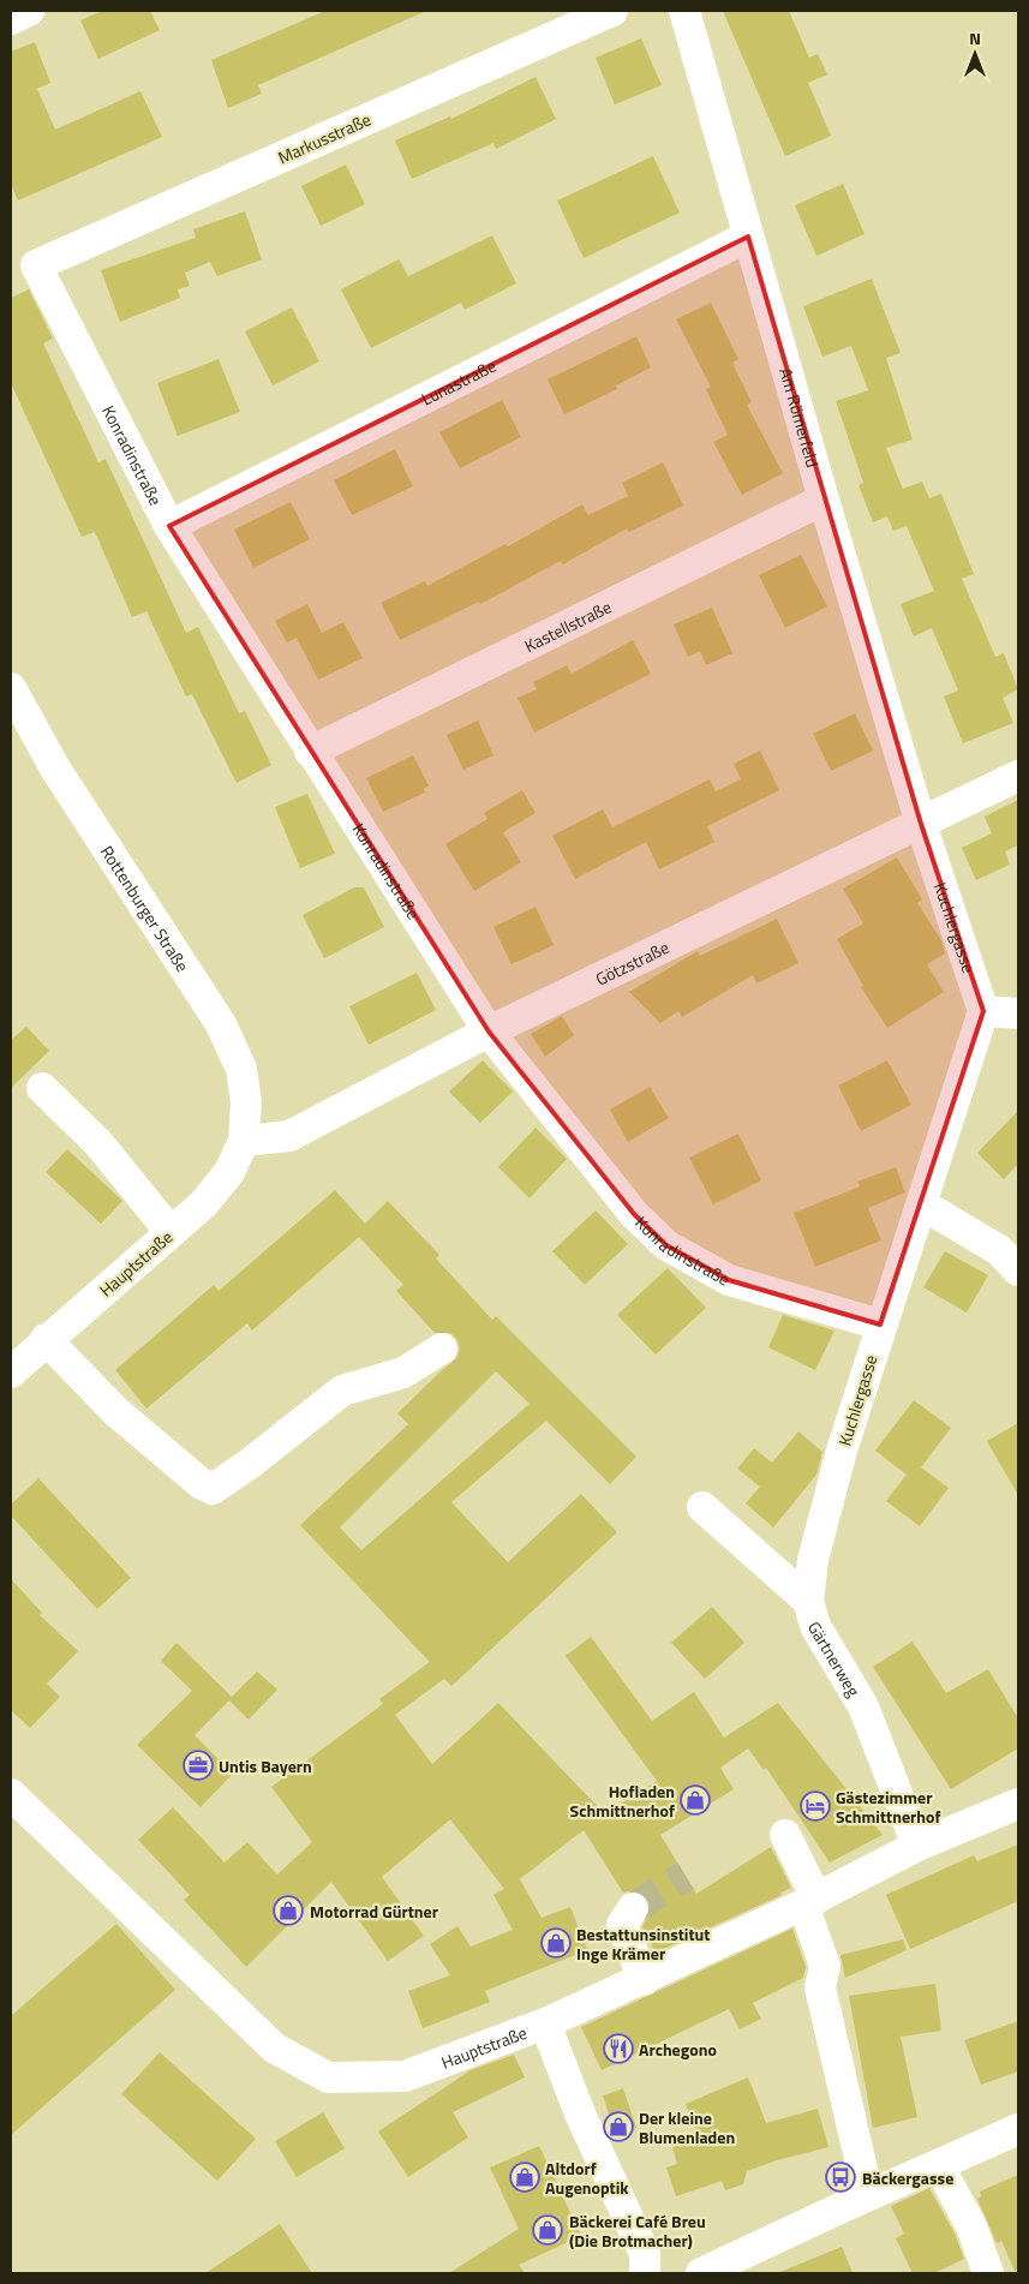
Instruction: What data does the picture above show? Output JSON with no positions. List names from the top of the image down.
{
  "streets": {
    "street": [
      "Markusstraße",
      "Lunastraße",
      "Am Römerfeld",
      "Konradinstraße",
      "Kastellstraße",
      "Rottenburger Straße",
      "Kuchlergasse",
      "Götzstraße",
      "Hauptstraße",
      "Gärtnerweg"
    ]
  },
  "crossings": [
    ["Markusstraße", "Konradinstraße"],
    ["Lunastraße", "Am Römerfeld"],
    ["Lunastraße", "Konradinstraße"],
    ["Am Römerfeld", "Kastellstraße"],
    ["Am Römerfeld", "Kuchlergasse"],
    ["Am Römerfeld", "Götzstraße"],
    ["Konradinstraße", "Kastellstraße"],
    ["Konradinstraße", "Kuchlergasse"],
    ["Konradinstraße", "Götzstraße"],
    ["Rottenburger Straße", "Götzstraße"],
    ["Rottenburger Straße", "Hauptstraße"],
    ["Kuchlergasse", "Götzstraße"],
    ["Kuchlergasse", "Gärtnerweg"],
    ["Götzstraße", "Hauptstraße"],
    ["Hauptstraße", "Gärtnerweg"]
  ],
  "places": {
    "office": ["Untis Bayern"],
    "shop": [
      "Hofladen Schmittnerhof",
      "Motorrad Gürtner",
      "Bestattunsinstitut Inge Krämer",
      "Der kleine Blumenladen",
      "Altdorf Augenoptik",
      "Bäckerei Café Breu (Die Brotmacher)"
    ],
    "hotel": ["Gästezimmer Schmittnerhof"],
    "restaurant": ["Archegono"],
    "bus stop": ["Bäckergasse"]
  },
  "north": "top"
}
